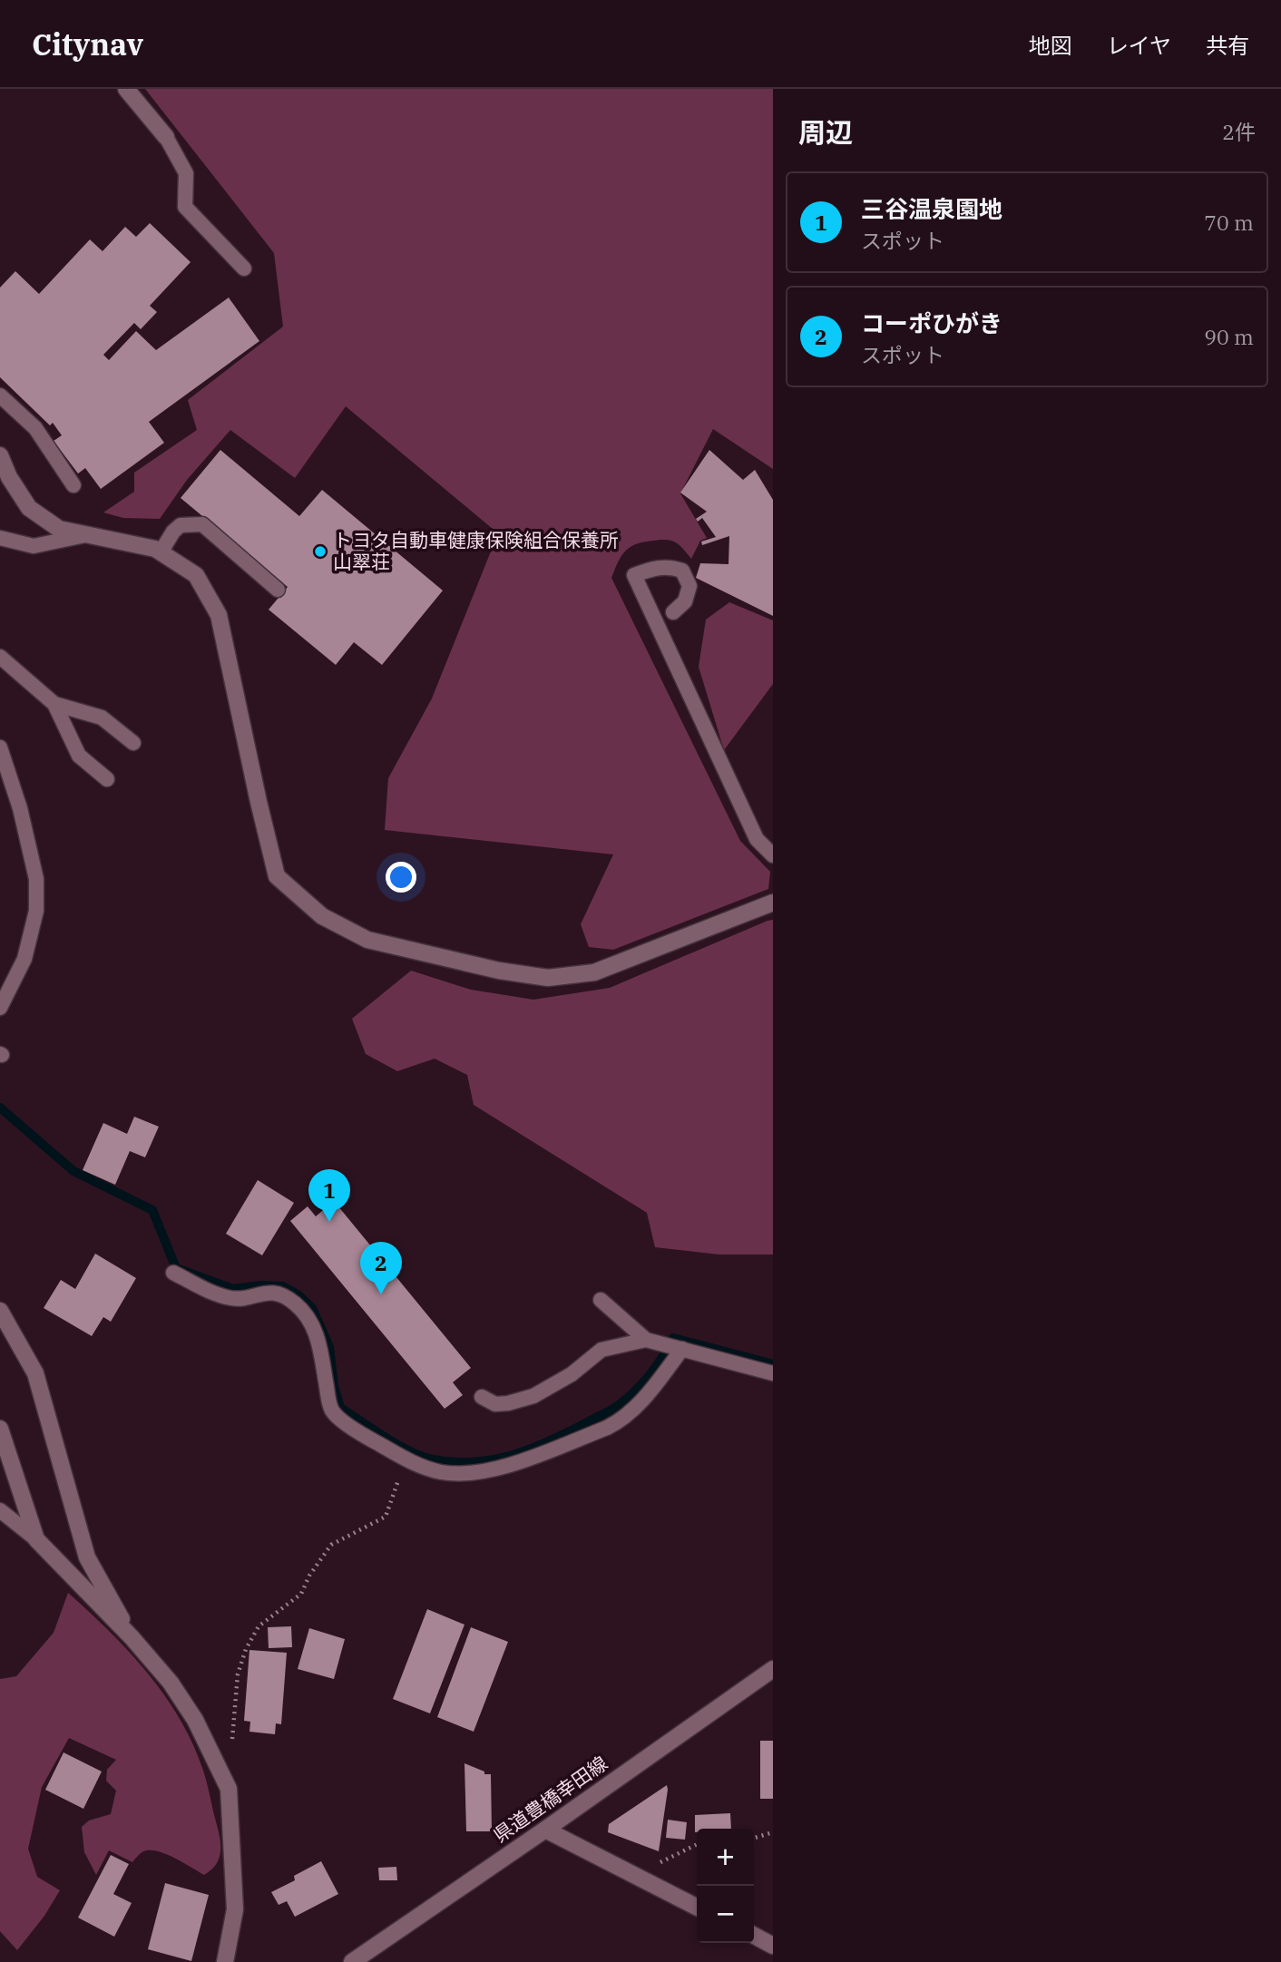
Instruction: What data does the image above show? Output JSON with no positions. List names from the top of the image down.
{
  "streets": {
    "street": ["県道豊橋幸田線"]
  },
  "places": ["トヨタ自動車健康保険組合保養所 山翠荘"],
  "page": {
    "header": "Citynav",
    "nav": ["地図", "レイヤ", "共有"],
    "heading": ["周辺", "2件"],
    "list": [
      {
        "mark": "1",
        "name": "三谷温泉園地",
        "note": "スポット",
        "value": "70 m"
      },
      {
        "mark": "2",
        "name": "コーポひがき",
        "note": "スポット",
        "value": "90 m"
      }
    ],
    "pins": ["1", "2"],
    "map_buttons": ["+", "−"]
  }
}
